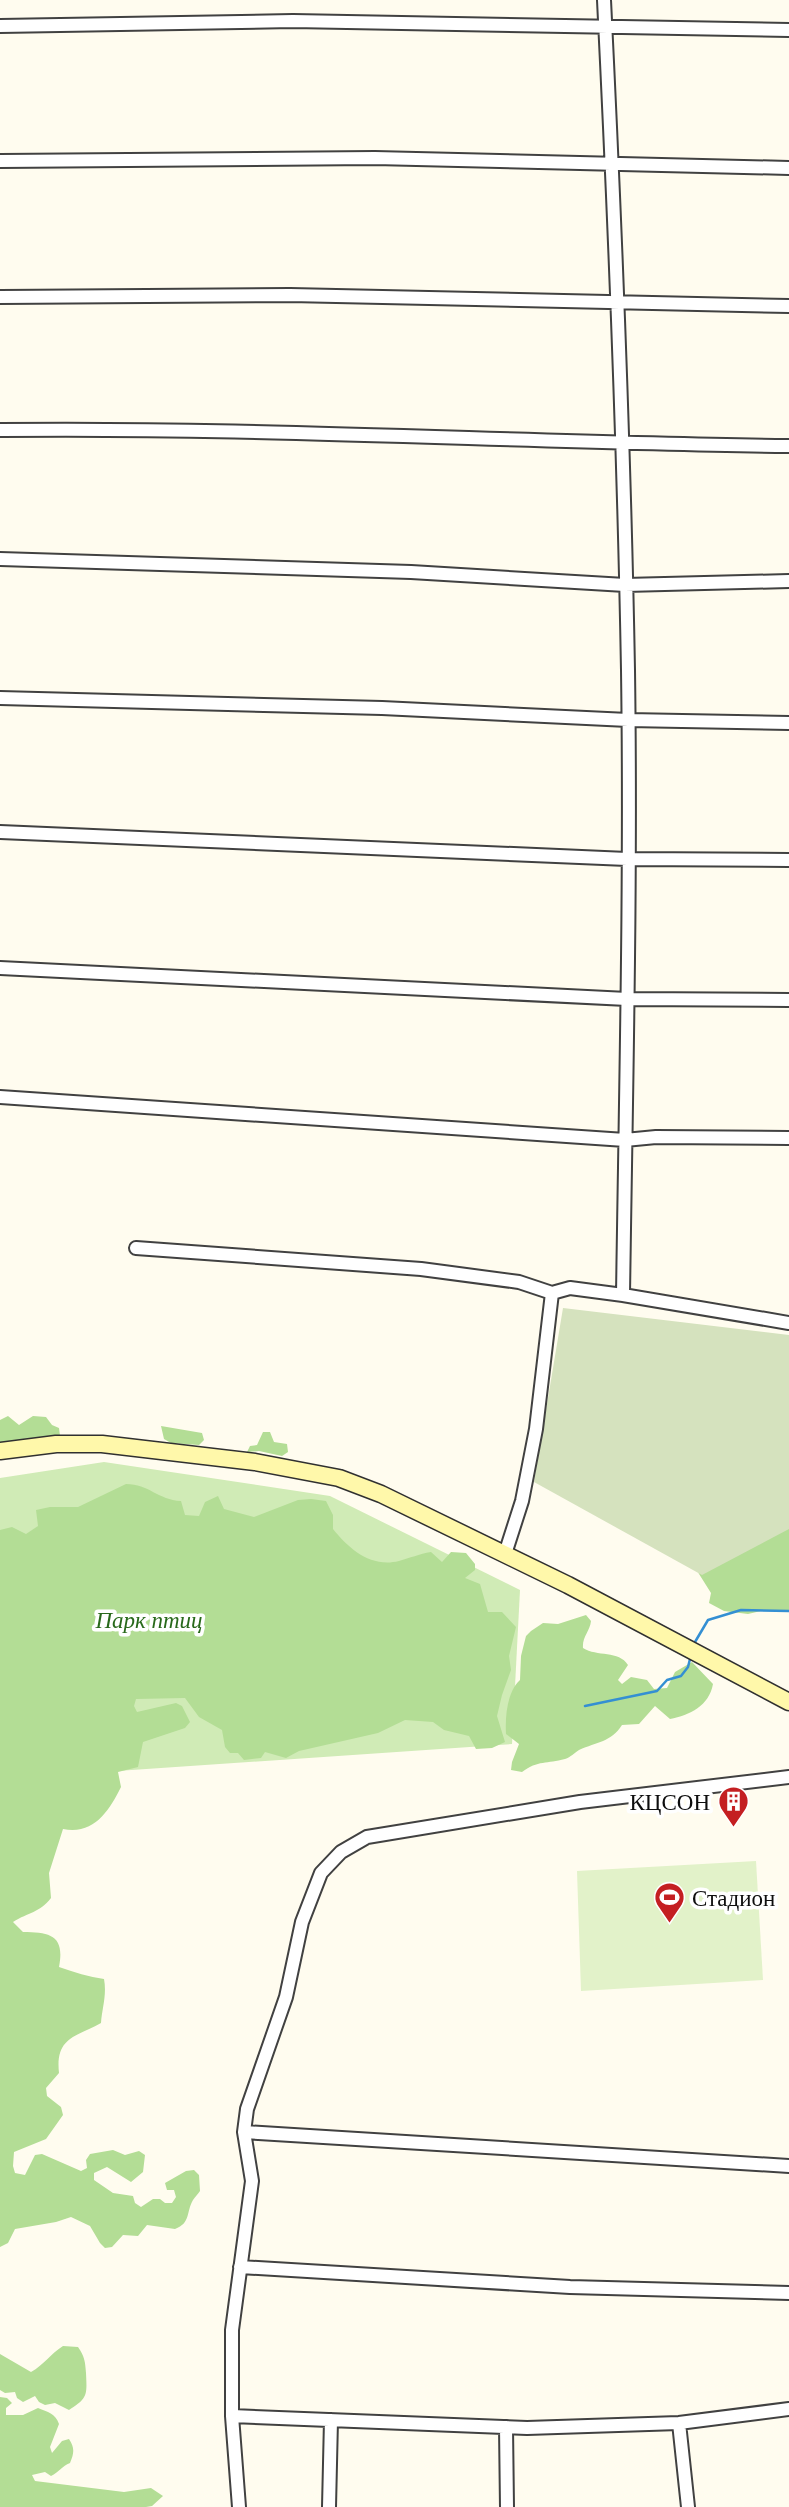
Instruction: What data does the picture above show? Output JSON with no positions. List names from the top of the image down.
{
  "parks": ["Парк птиц"],
  "places": {
    "building": ["КЦСОН"],
    "sports": ["Стадион"]
  }
}
